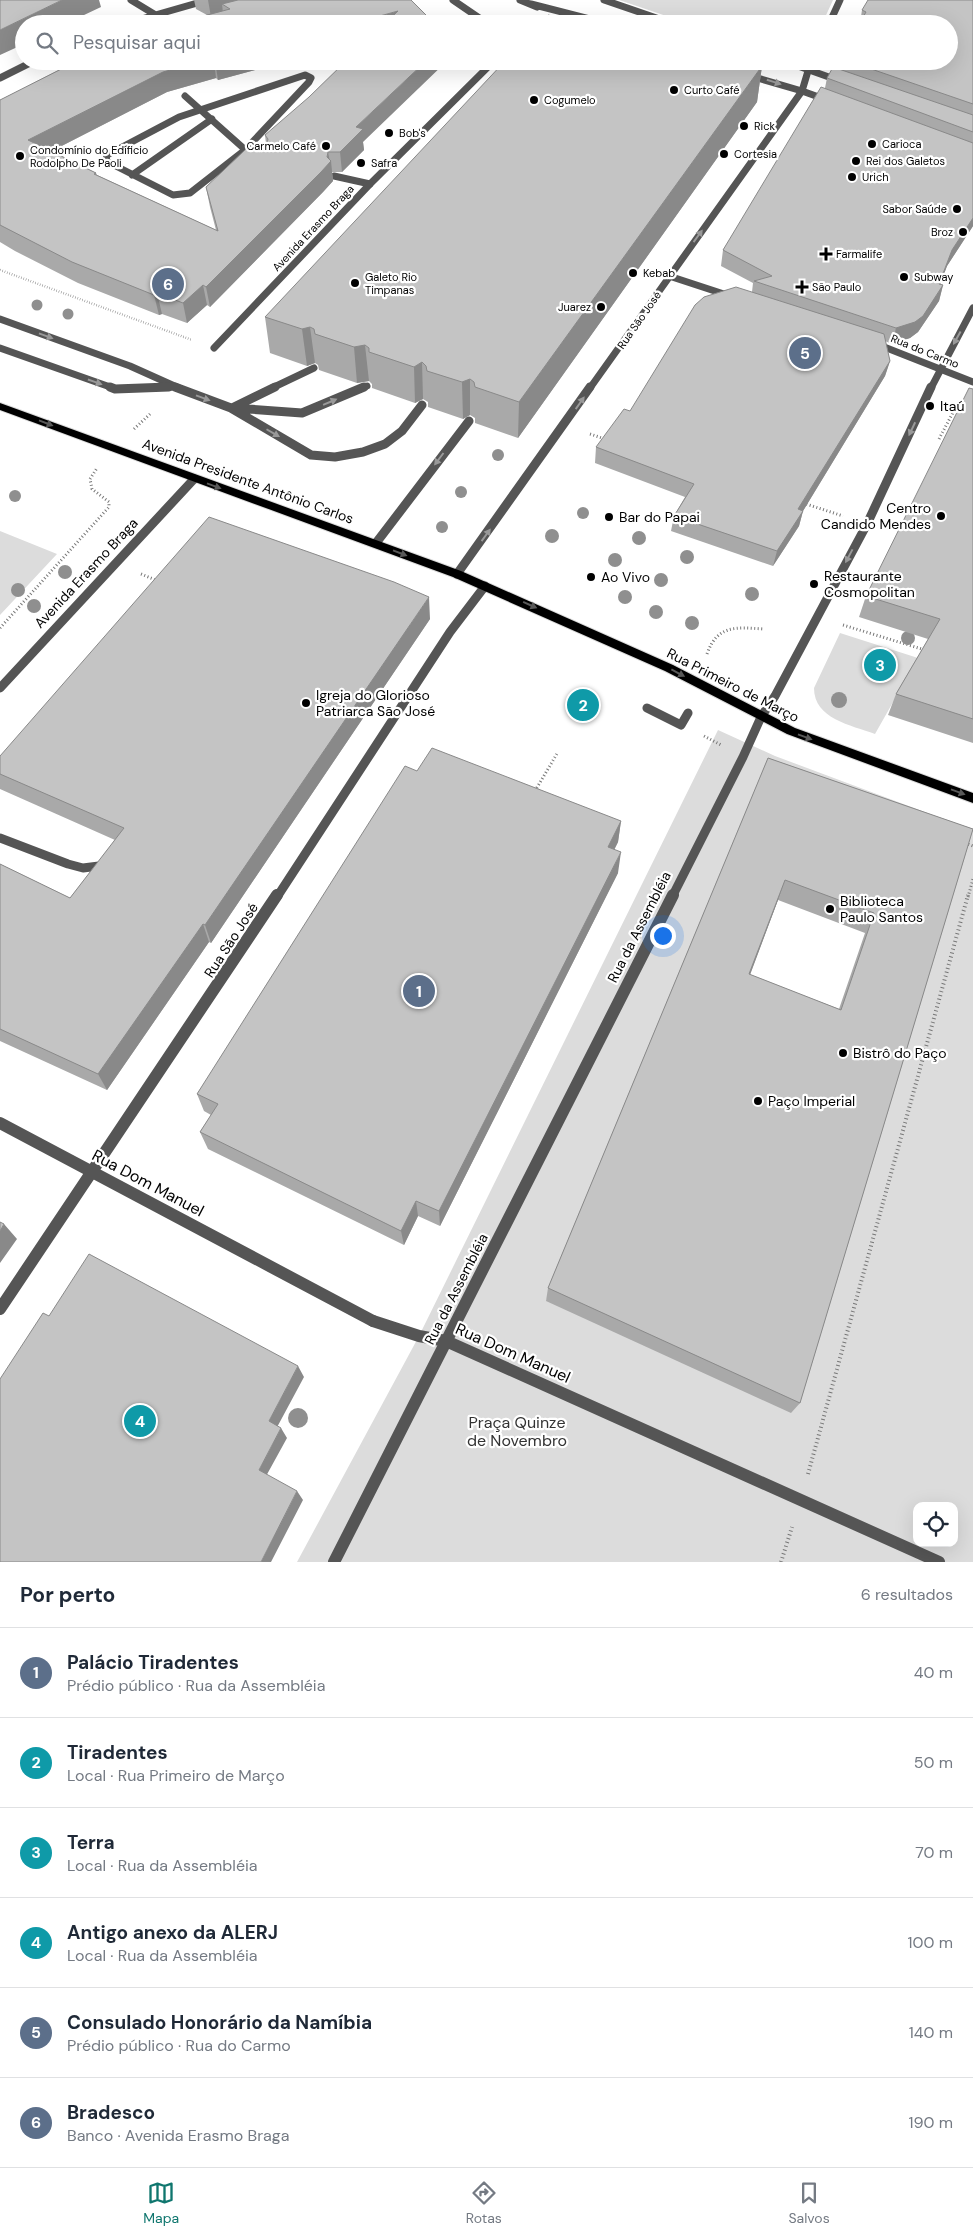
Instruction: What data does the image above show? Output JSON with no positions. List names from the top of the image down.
{
  "streets": {
    "main road": ["Avenida Presidente Antônio Carlos", "Rua Primeiro de Março"],
    "street": [
      "Avenida Erasmo Braga",
      "Rua São José",
      "Rua do Carmo",
      "Rua da Assembléia",
      "Rua Dom Manuel"
    ]
  },
  "crossings": [
    ["Avenida Erasmo Braga", "Avenida Presidente Antônio Carlos"],
    ["Rua São José", "Avenida Presidente Antônio Carlos"],
    ["Rua São José", "Rua Primeiro de Março"],
    ["Rua São José", "Rua Dom Manuel"],
    ["Rua do Carmo", "Rua da Assembléia"],
    ["Avenida Presidente Antônio Carlos", "Rua Primeiro de Março"],
    ["Rua Primeiro de Março", "Rua da Assembléia"],
    ["Rua da Assembléia", "Rua Dom Manuel"]
  ],
  "one_way": ["Rua São José", "Avenida Presidente Antônio Carlos", "Rua Primeiro de Março"],
  "parks": ["Praça Quinze de Novembro"],
  "places": {
    "other": [
      "Curto Café",
      "Cogumelo",
      "Rick",
      "Bob's",
      "Carioca",
      "Carmelo Café",
      "Cortesia",
      "Condomínio do Edíficio Rodolpho De Paoli",
      "Rei dos Galetos",
      "Safra",
      "Urich",
      "Sabor Saúde",
      "Broz",
      "Kebab",
      "Subway",
      "Galeto Rio Timpanas",
      "Juarez",
      "Itaú",
      "Centro Candido Mendes",
      "Bar do Papai",
      "Ao Vivo",
      "Restaurante Cosmopolitan",
      "Igreja do Glorioso Patriarca São José",
      "Biblioteca Paulo Santos",
      "Bistrô do Paço",
      "Paço Imperial"
    ],
    "health": ["Farmalife", "São Paulo"]
  },
  "page": {
    "search": "Pesquisar aqui",
    "pins": [
      "6",
      "5",
      "3",
      "2",
      "1",
      "4"
    ],
    "heading": ["Por perto", "6 resultados"],
    "list": [
      {
        "mark": "1",
        "name": "Palácio Tiradentes",
        "note": "Prédio público · Rua da Assembléia",
        "value": "40 m"
      },
      {
        "mark": "2",
        "name": "Tiradentes",
        "note": "Local · Rua Primeiro de Março",
        "value": "50 m"
      },
      {
        "mark": "3",
        "name": "Terra",
        "note": "Local · Rua da Assembléia",
        "value": "70 m"
      },
      {
        "mark": "4",
        "name": "Antigo anexo da ALERJ",
        "note": "Local · Rua da Assembléia",
        "value": "100 m"
      },
      {
        "mark": "5",
        "name": "Consulado Honorário da Namíbia",
        "note": "Prédio público · Rua do Carmo",
        "value": "140 m"
      },
      {
        "mark": "6",
        "name": "Bradesco",
        "note": "Banco · Avenida Erasmo Braga",
        "value": "190 m"
      }
    ],
    "nav": ["Mapa", "Rotas", "Salvos"]
  }
}
